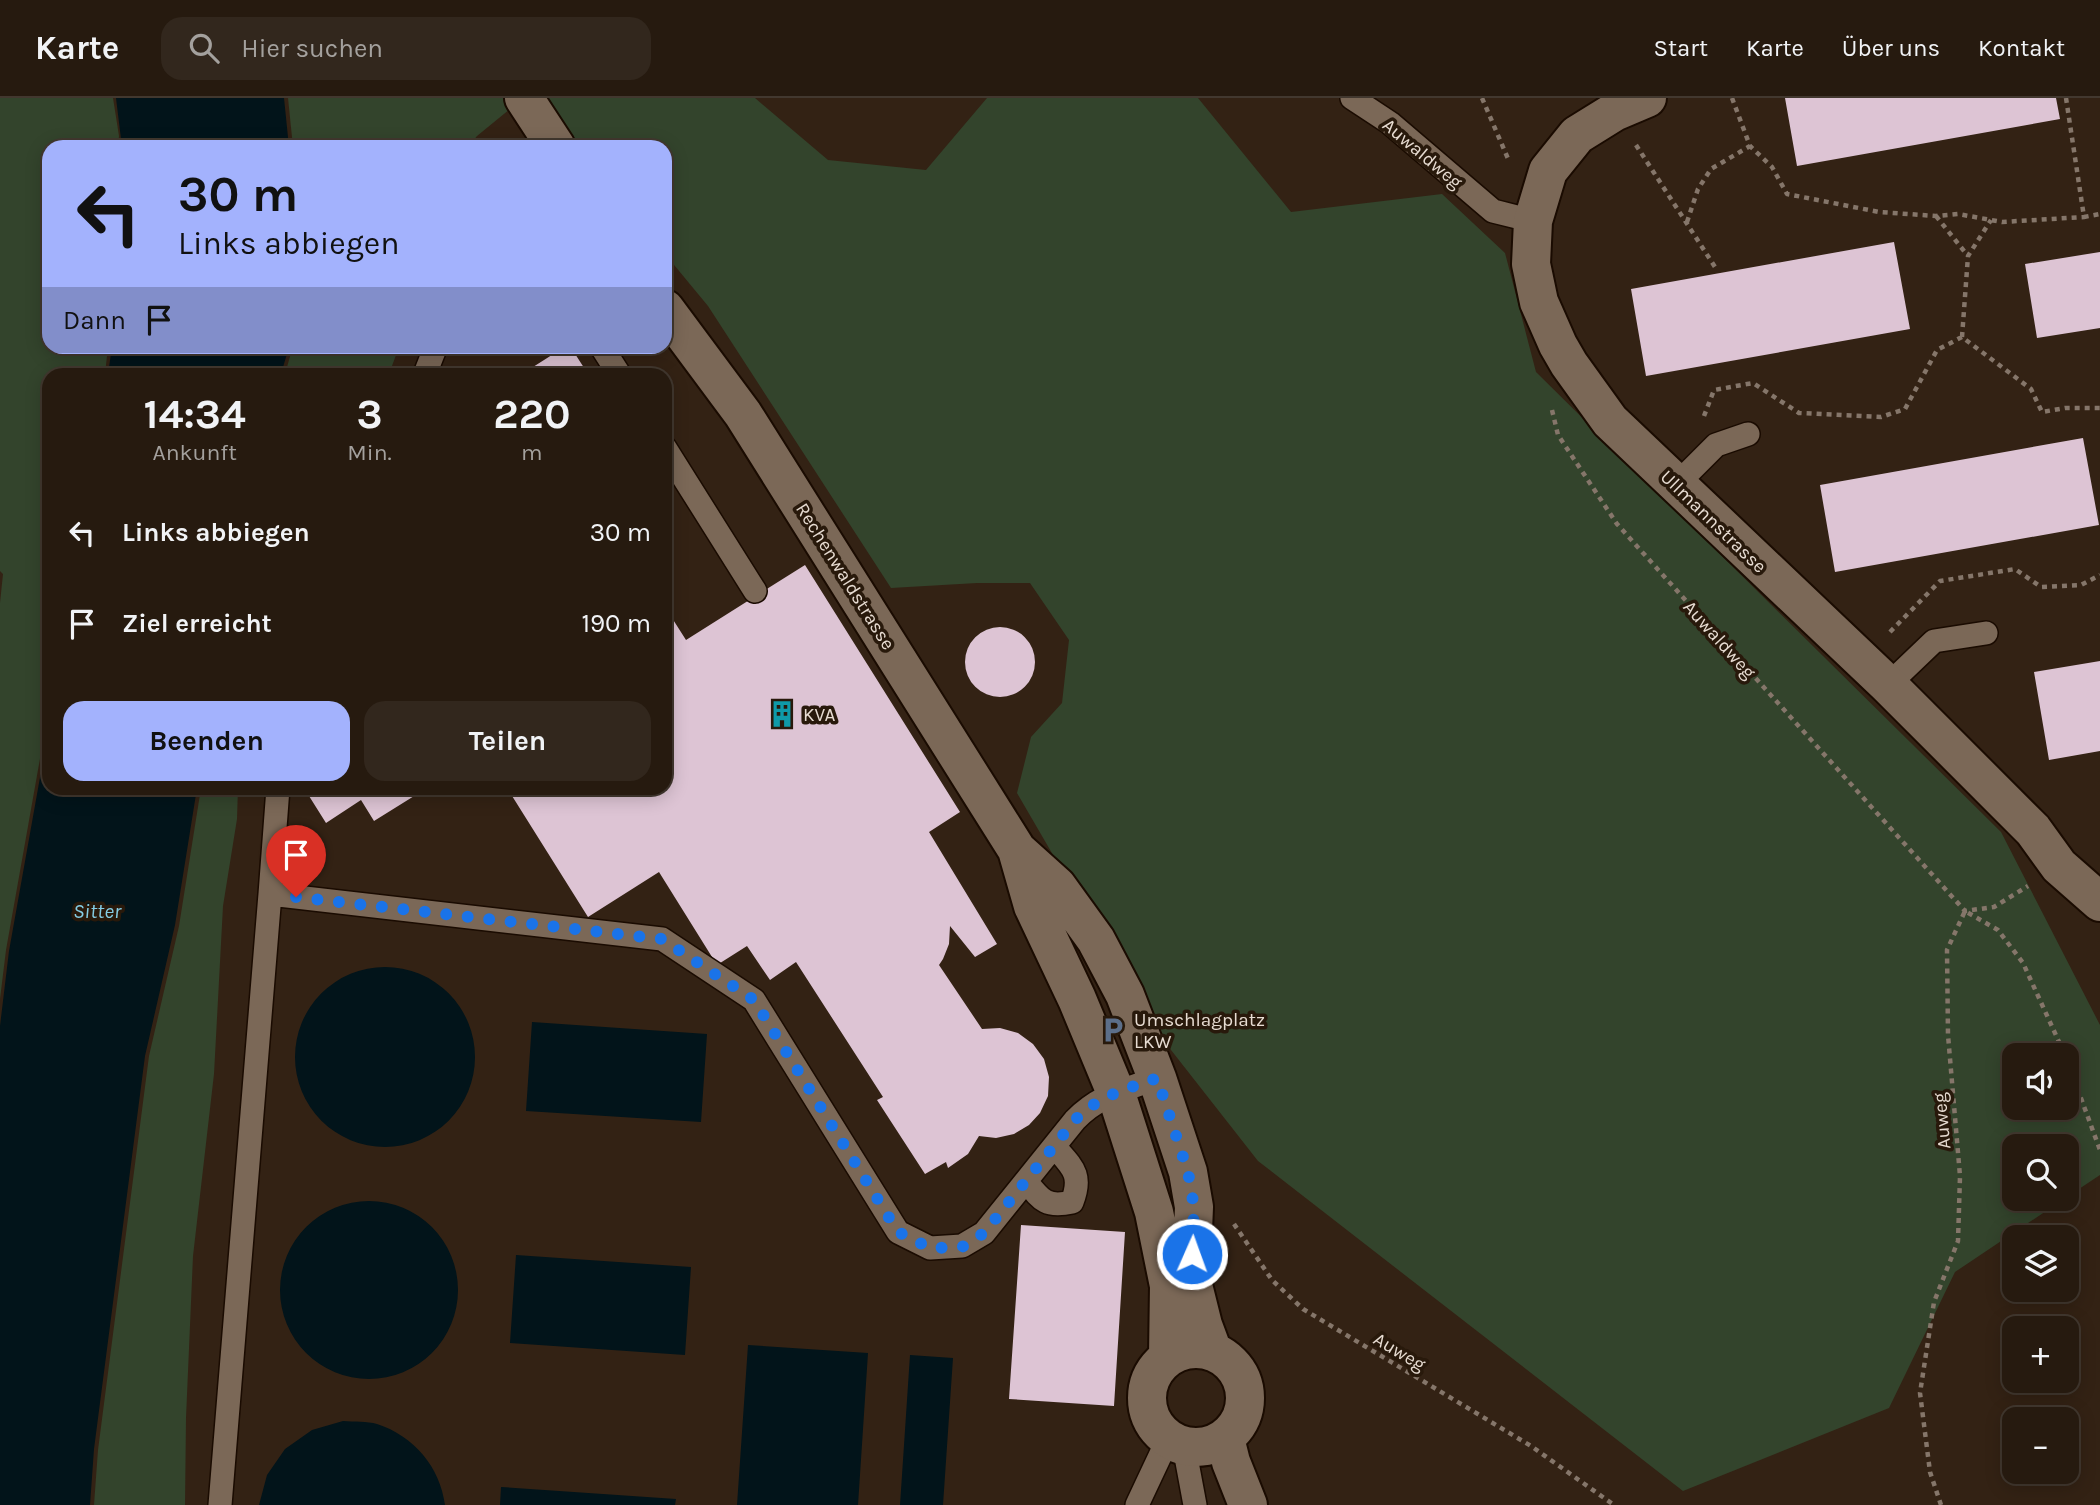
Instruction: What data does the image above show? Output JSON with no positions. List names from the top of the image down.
{
  "streets": {
    "street": ["Ullmannstrasse", "Rechenwaldstrasse"],
    "lane": ["Auwaldweg"],
    "path": ["Auweg"]
  },
  "crossings": [
    ["Auwaldweg", "Ullmannstrasse"],
    ["Auwaldweg", "Auweg"],
    ["Rechenwaldstrasse", "Auweg"]
  ],
  "water": ["Sitter"],
  "places": {
    "building": ["KVA"],
    "parking": ["Umschlagplatz LKW"]
  },
  "page": {
    "header": "Karte",
    "search": "Hier suchen",
    "nav": [
      "Start",
      "Karte",
      "Über uns",
      "Kontakt"
    ],
    "turn": ["30 m", "Links abbiegen"],
    "then": "Dann",
    "eta": [
      "14:34",
      "Ankunft",
      "3",
      "Min.",
      "220",
      "m"
    ],
    "list": [
      {
        "name": "Links abbiegen",
        "value": "30 m"
      },
      {
        "name": "Ziel erreicht",
        "value": "190 m"
      }
    ],
    "buttons": ["Beenden", "Teilen"],
    "map_buttons": ["+", "−"]
  }
}
